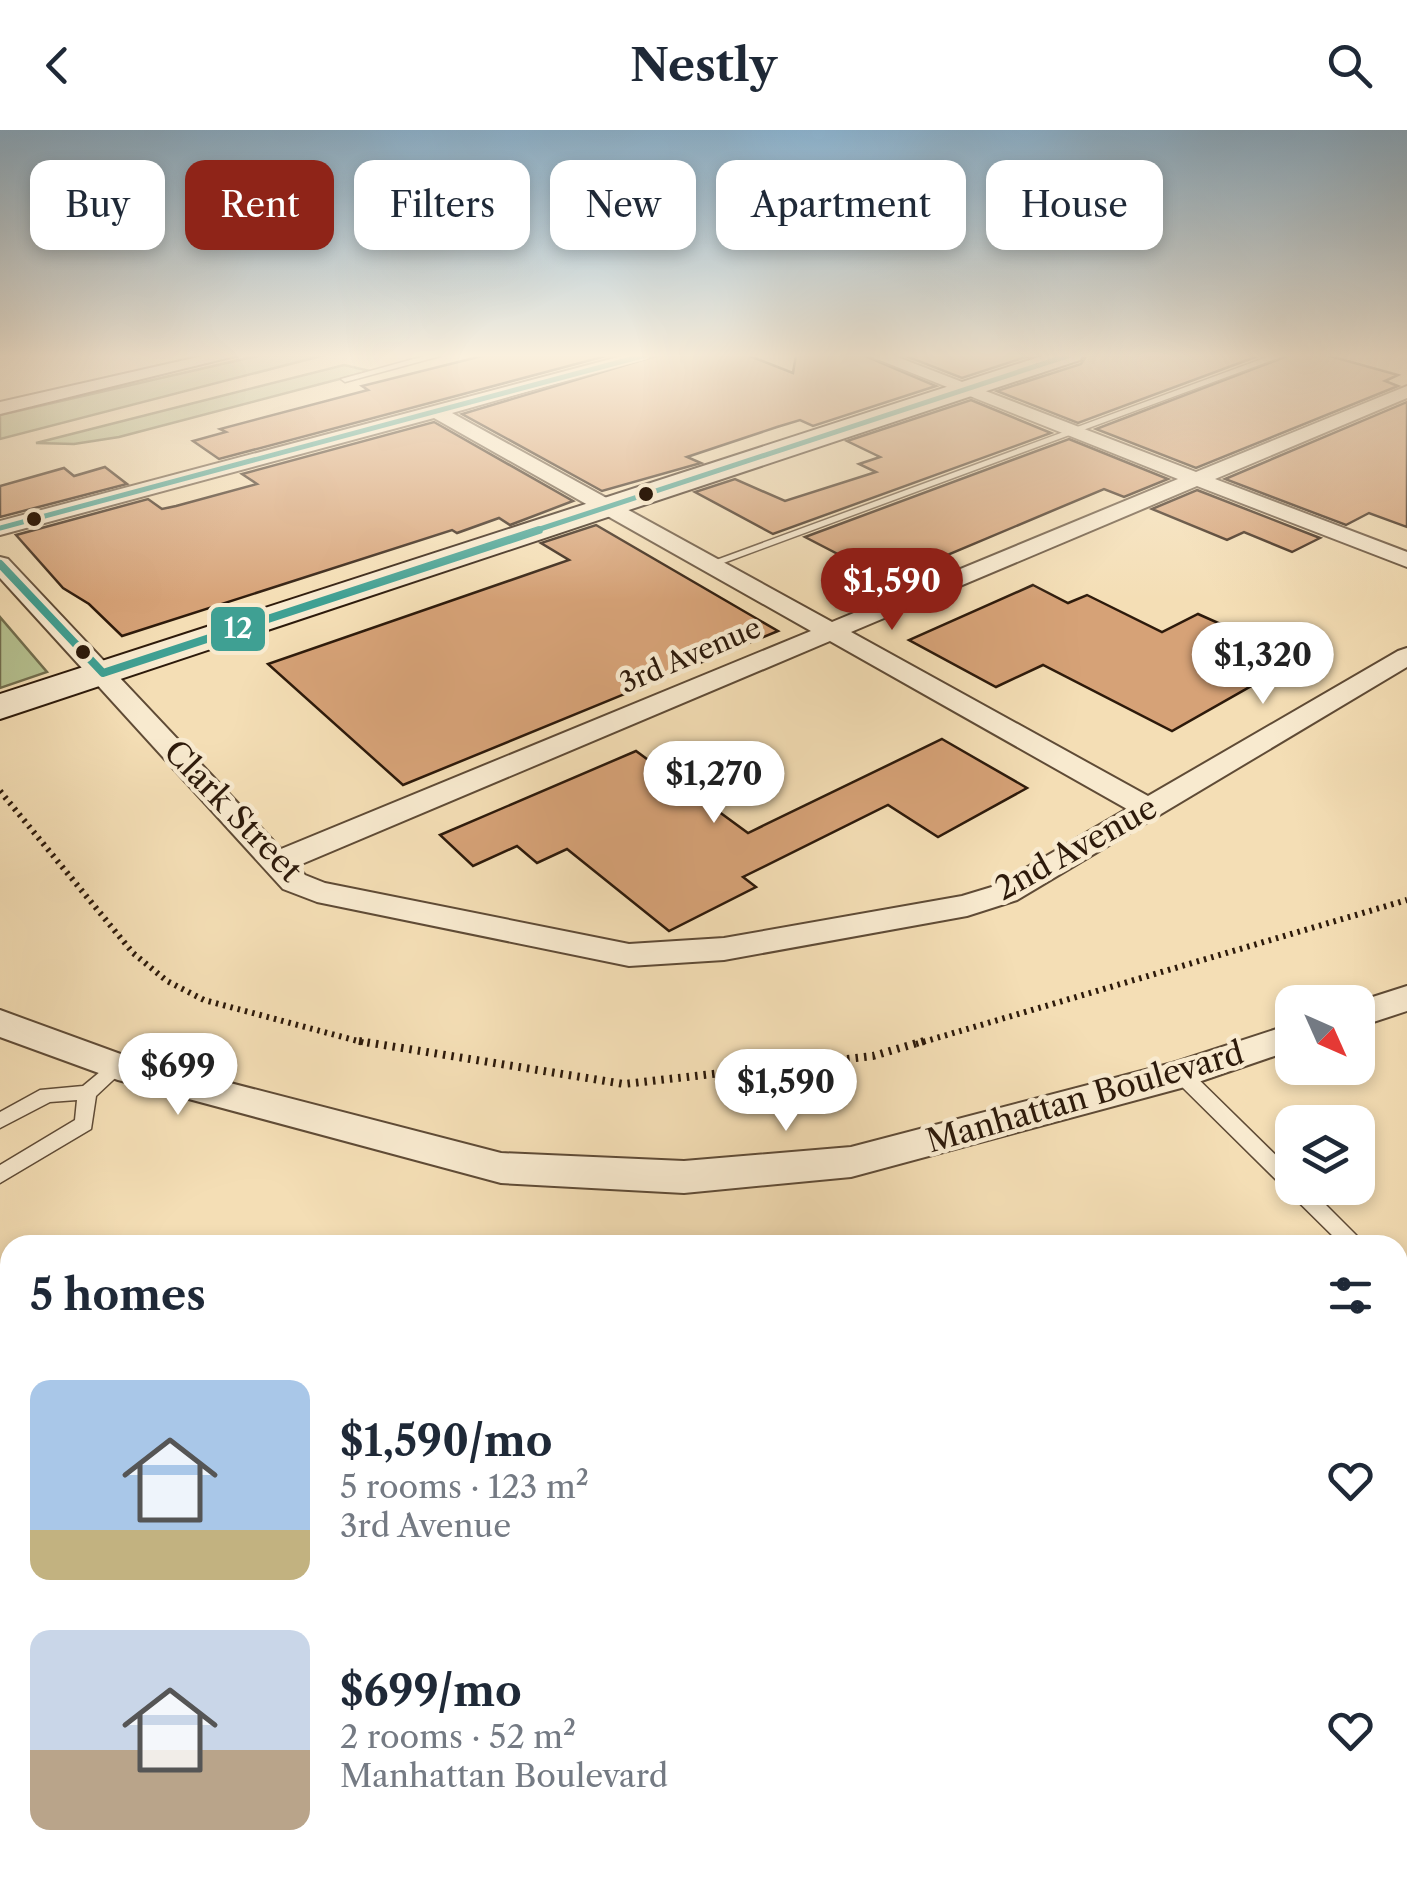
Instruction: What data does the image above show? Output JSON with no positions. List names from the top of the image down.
{
  "streets": {
    "street": [
      "3rd Avenue",
      "Clark Street",
      "2nd Avenue",
      "Manhattan Boulevard"
    ]
  },
  "crossings": [
    ["3rd Avenue", "Clark Street"],
    ["Clark Street", "2nd Avenue"]
  ],
  "lines": ["transit line 12"],
  "north": "bottom right",
  "page": {
    "header": "Nestly",
    "chip": [
      "Buy",
      "Rent",
      "Filters",
      "New",
      "Apartment",
      "House"
    ],
    "price": [
      "$1,590",
      "$1,320",
      "$1,270",
      "$699",
      "$1,590"
    ],
    "heading": "5 homes",
    "list": [
      {
        "name": "$1,590/mo",
        "note": "5 rooms · 123 m² · 3rd Avenue"
      },
      {
        "name": "$699/mo",
        "note": "2 rooms · 52 m² · Manhattan Boulevard"
      }
    ]
  }
}
